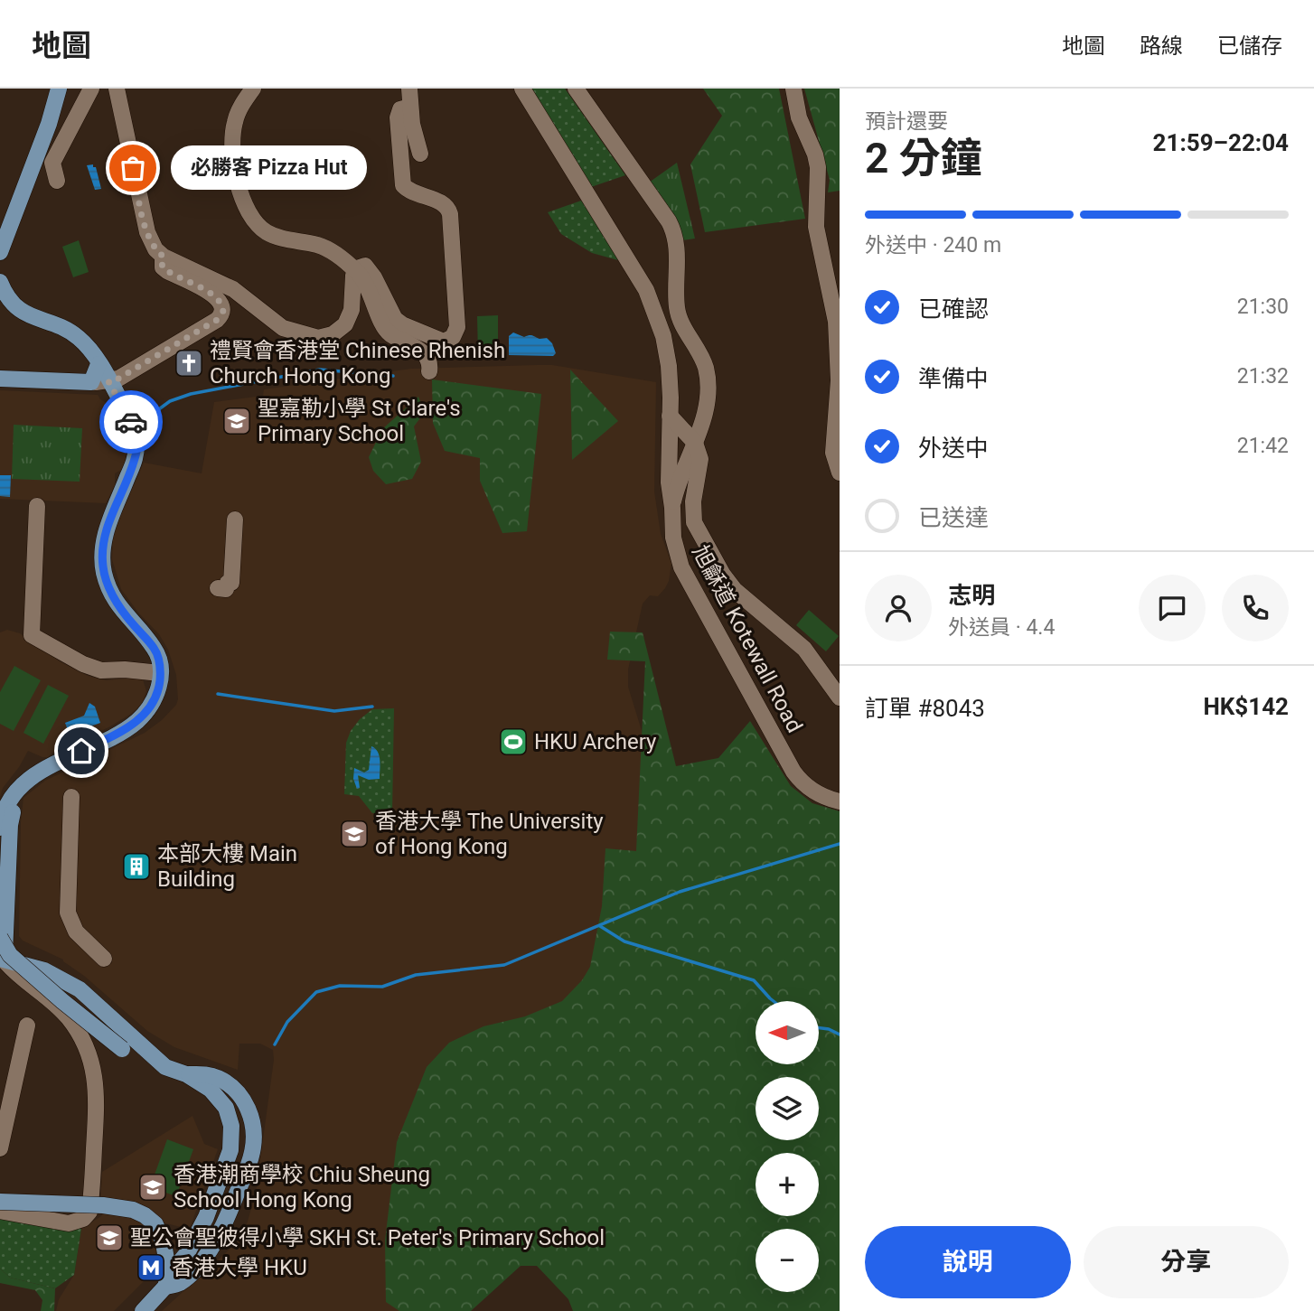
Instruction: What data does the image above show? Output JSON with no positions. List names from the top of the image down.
{
  "streets": {
    "street": ["旭龢道 Kotewall Road"]
  },
  "places": {
    "other": ["必勝客 Pizza Hut"],
    "church": ["禮賢會香港堂 Chinese Rhenish Church Hong Kong"],
    "school or university": [
      "聖嘉勒小學 St Clare's Primary School",
      "香港大學 The University of Hong Kong",
      "香港潮商學校 Chiu Sheung School Hong Kong",
      "聖公會聖彼得小學 SKH St. Peter's Primary School"
    ],
    "sports": ["HKU Archery"],
    "building": ["本部大樓 Main Building"],
    "metro station": ["香港大學 HKU"]
  },
  "north": "left",
  "page": {
    "header": "地圖",
    "nav": ["地圖", "路線", "已儲存"],
    "heading": ["2 分鐘", "預計還要", "21:59–22:04"],
    "panel": [
      "志明",
      "外送員 · 4.4",
      "訂單 #8043",
      "HK$142"
    ],
    "bubble": "必勝客 Pizza Hut",
    "bar": "外送中 · 240 m",
    "list": [
      ["已確認", "21:30"],
      ["準備中", "21:32"],
      ["外送中", "21:42"],
      "已送達"
    ],
    "map_buttons": ["+", "−"],
    "buttons": ["說明", "分享"]
  }
}
